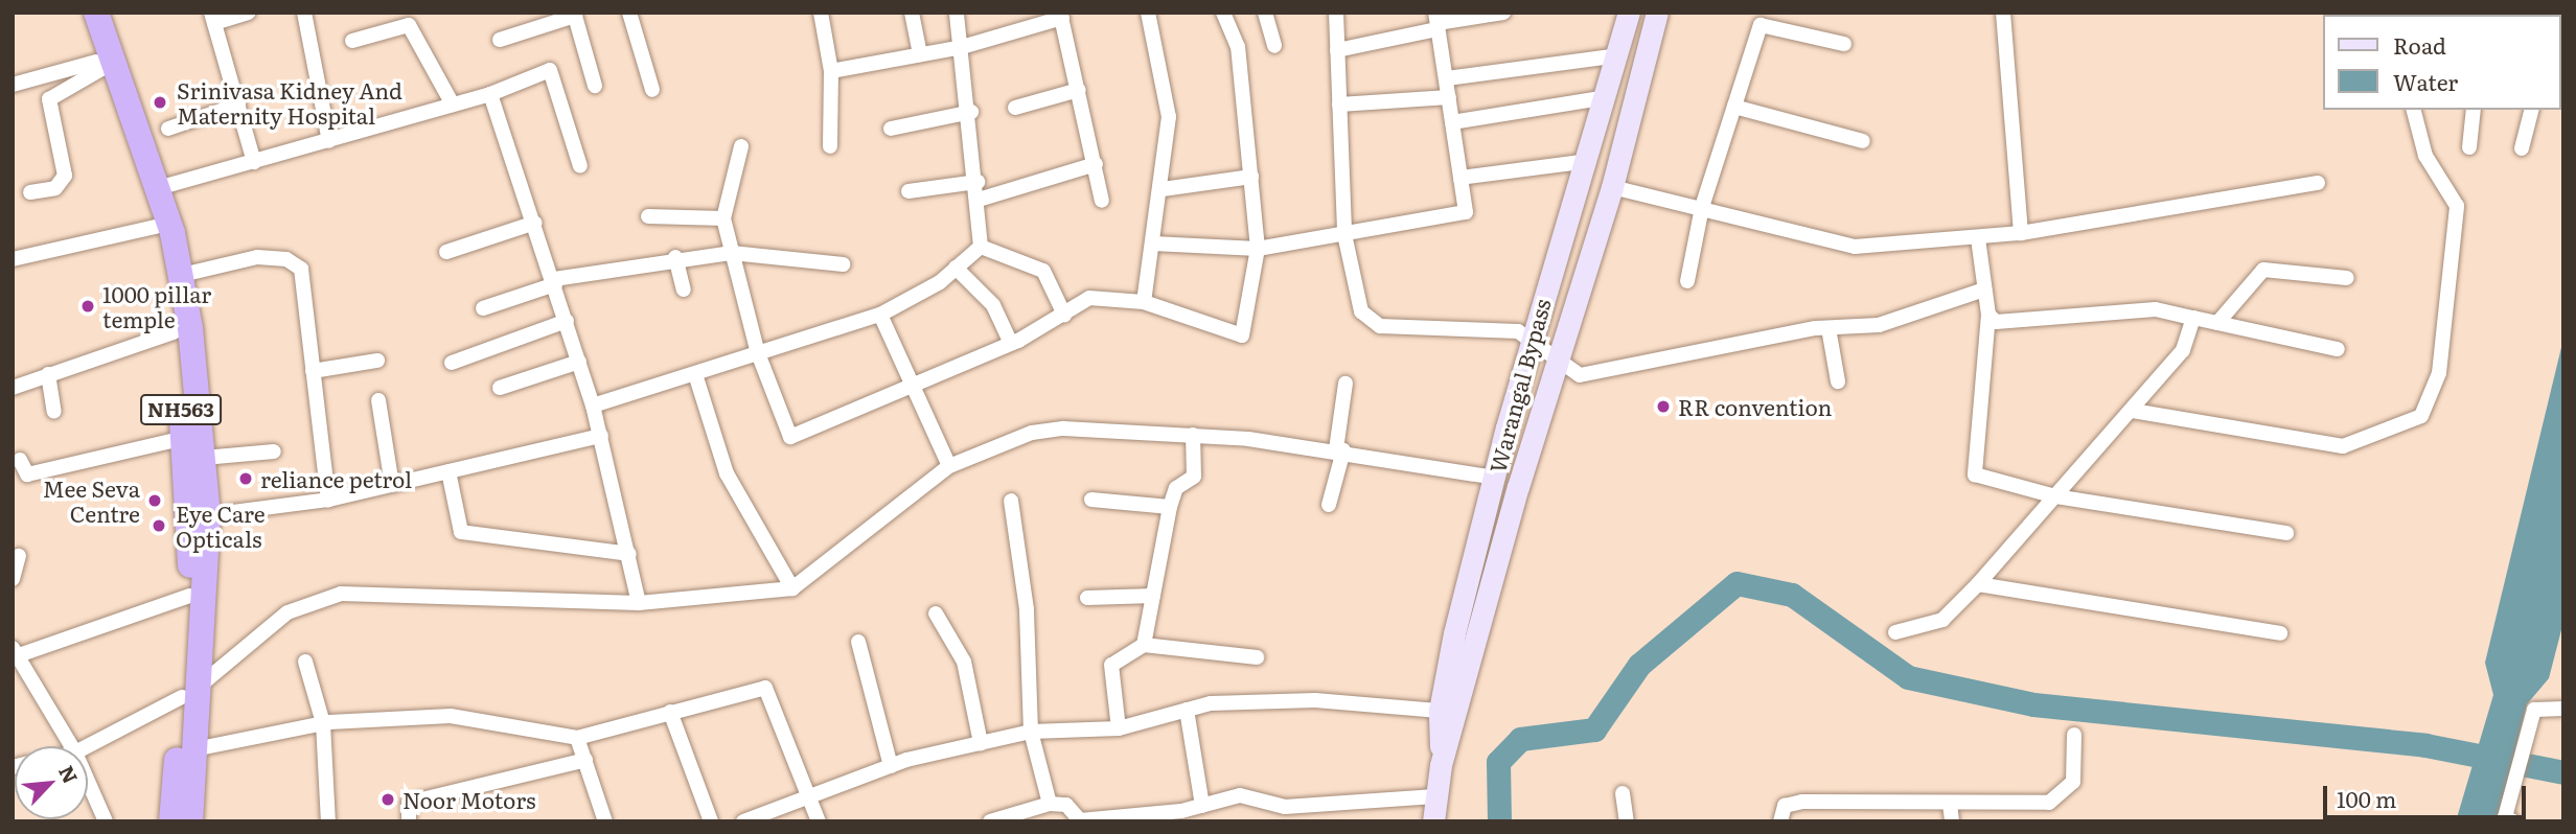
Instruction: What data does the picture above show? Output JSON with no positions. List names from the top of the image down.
{
  "streets": {
    "highway": ["NH563"],
    "main road": ["Warangal Bypass"]
  },
  "places": [
    "Srinivasa Kidney And Maternity Hospital",
    "1000 pillar temple",
    "RR convention",
    "reliance petrol",
    "Mee Seva Centre",
    "Eye Care Opticals",
    "Noor Motors"
  ],
  "legend": ["Road", "Water"],
  "scale_bar": "100 m",
  "north": "top right"
}
